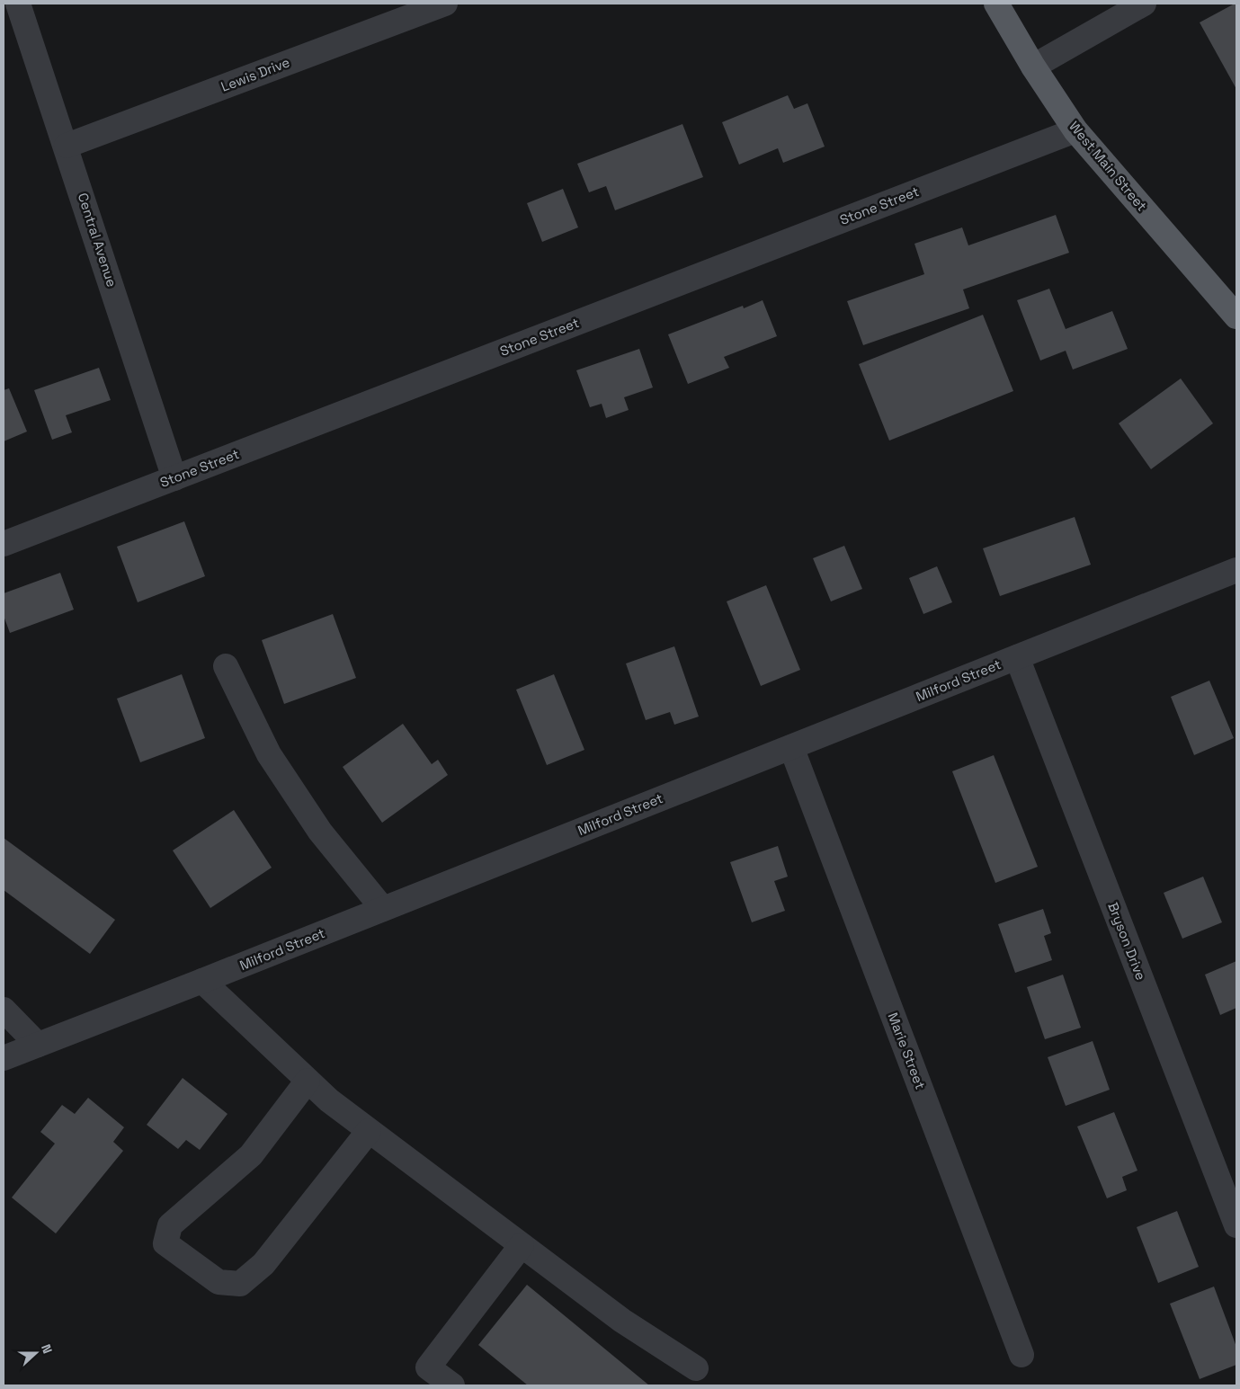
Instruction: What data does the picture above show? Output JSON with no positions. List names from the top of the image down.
{
  "streets": {
    "main road": ["West Main Street"],
    "street": [
      "Lewis Drive",
      "Stone Street",
      "Central Avenue",
      "Milford Street",
      "Bryson Drive",
      "Marie Street"
    ]
  },
  "crossings": [
    ["Lewis Drive", "Central Avenue"],
    ["West Main Street", "Stone Street"],
    ["Stone Street", "Central Avenue"],
    ["Milford Street", "Bryson Drive"],
    ["Milford Street", "Marie Street"]
  ],
  "north": "right"
}
